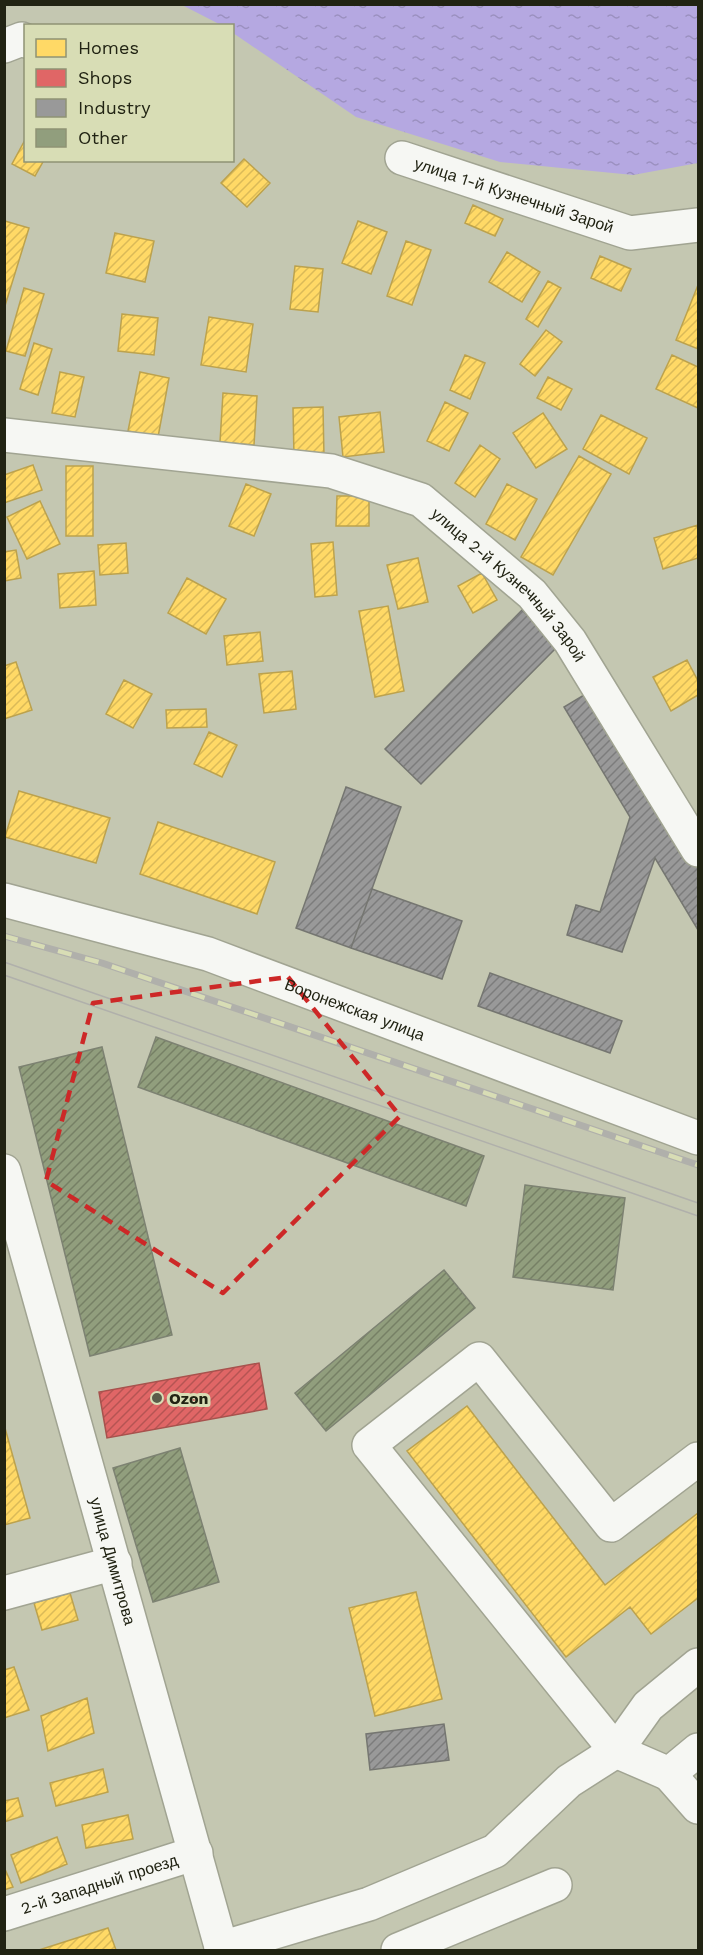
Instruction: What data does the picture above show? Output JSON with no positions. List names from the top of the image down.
{
  "streets": {
    "street": [
      "улица 1-й Кузнечный Зарой",
      "улица 2-й Кузнечный Зарой",
      "Воронежская улица",
      "улица Димитрова",
      "2-й Западный проезд"
    ]
  },
  "crossings": [
    ["улица Димитрова", "2-й Западный проезд"]
  ],
  "places": ["Ozon"],
  "legend": [
    "Homes",
    "Shops",
    "Industry",
    "Other"
  ]
}
